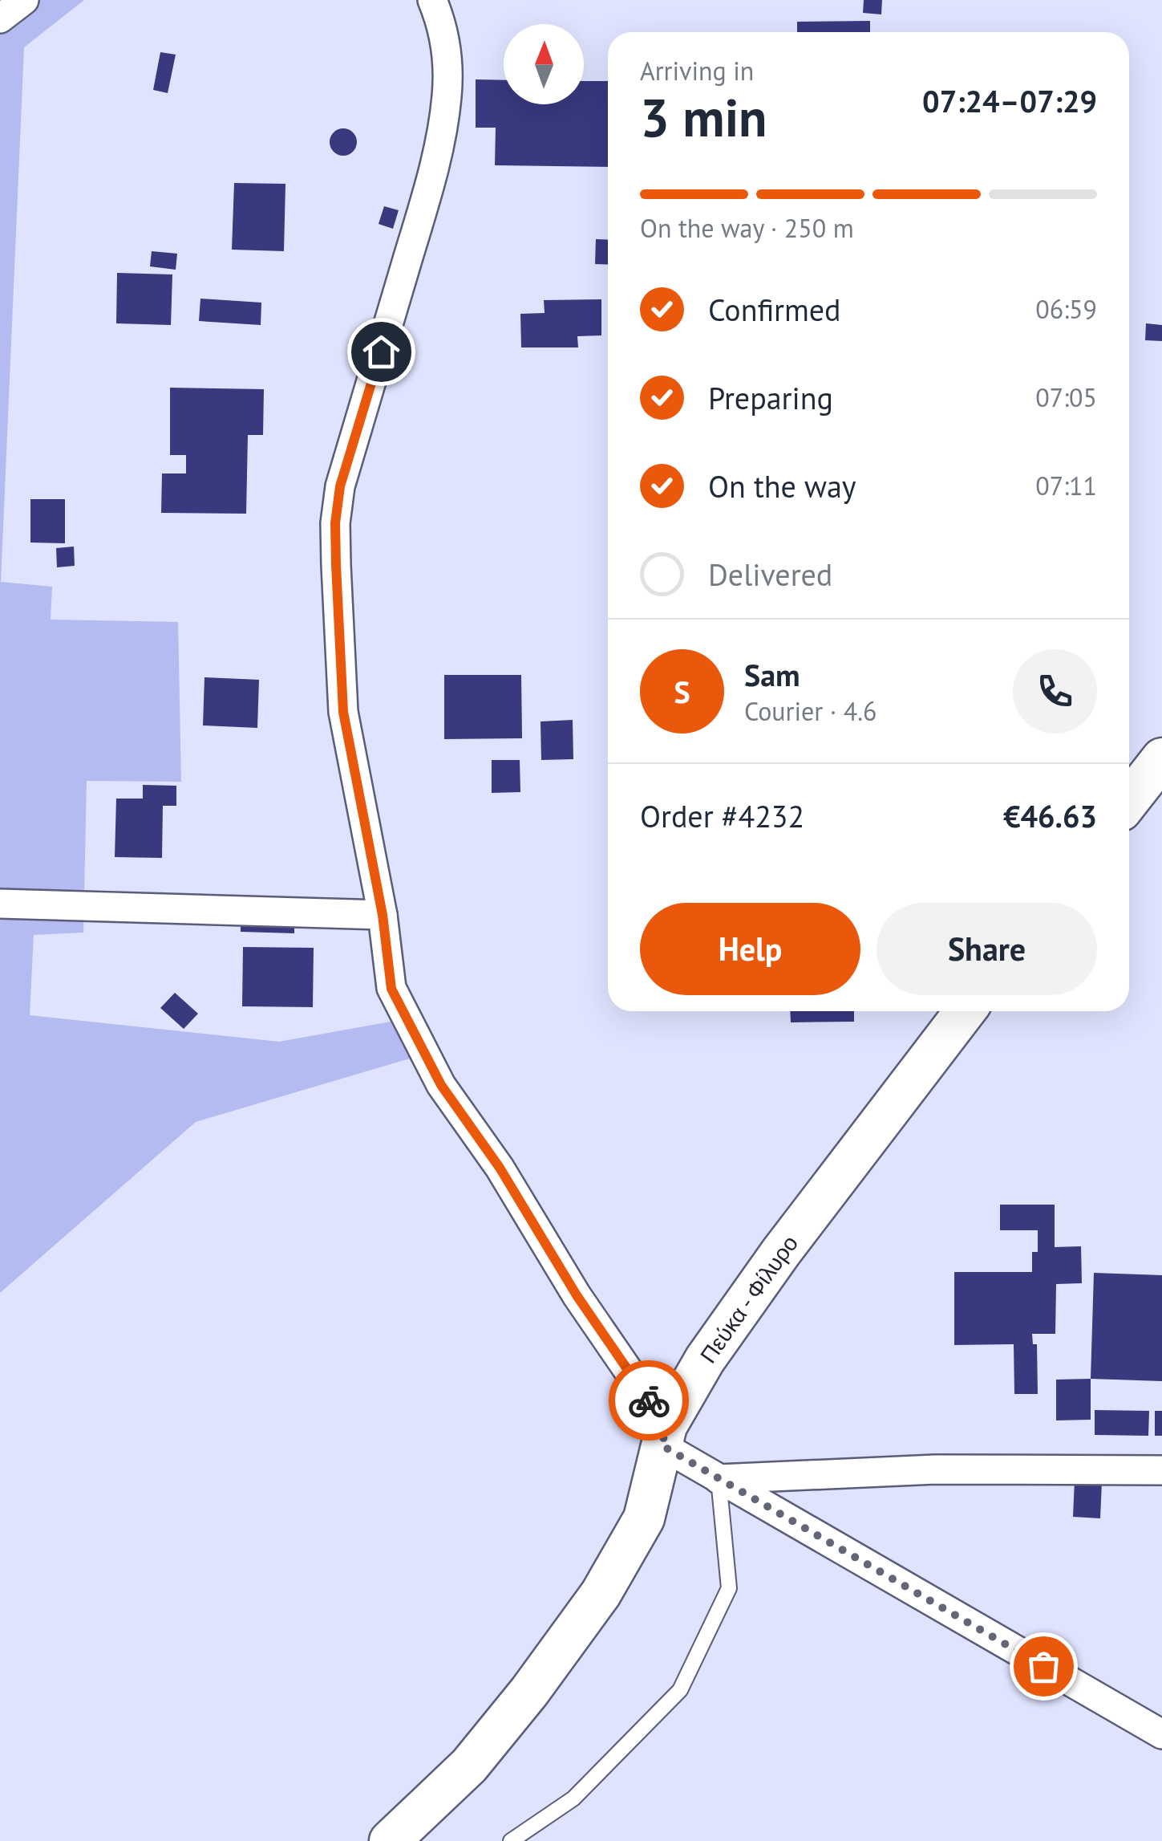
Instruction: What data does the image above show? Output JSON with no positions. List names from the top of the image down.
{
  "streets": {
    "main road": ["Πεύκα - Φίλυρο"]
  },
  "north": "top",
  "page": {
    "heading": ["3 min", "Arriving in", "07:24–07:29"],
    "panel": [
      "Sam",
      "Courier · 4.6",
      "Order #4232",
      "€46.63"
    ],
    "bar": "On the way · 250 m",
    "list": [
      ["Confirmed", "06:59"],
      ["Preparing", "07:05"],
      ["On the way", "07:11"],
      "Delivered"
    ],
    "round": "S",
    "buttons": ["Help", "Share"]
  }
}
